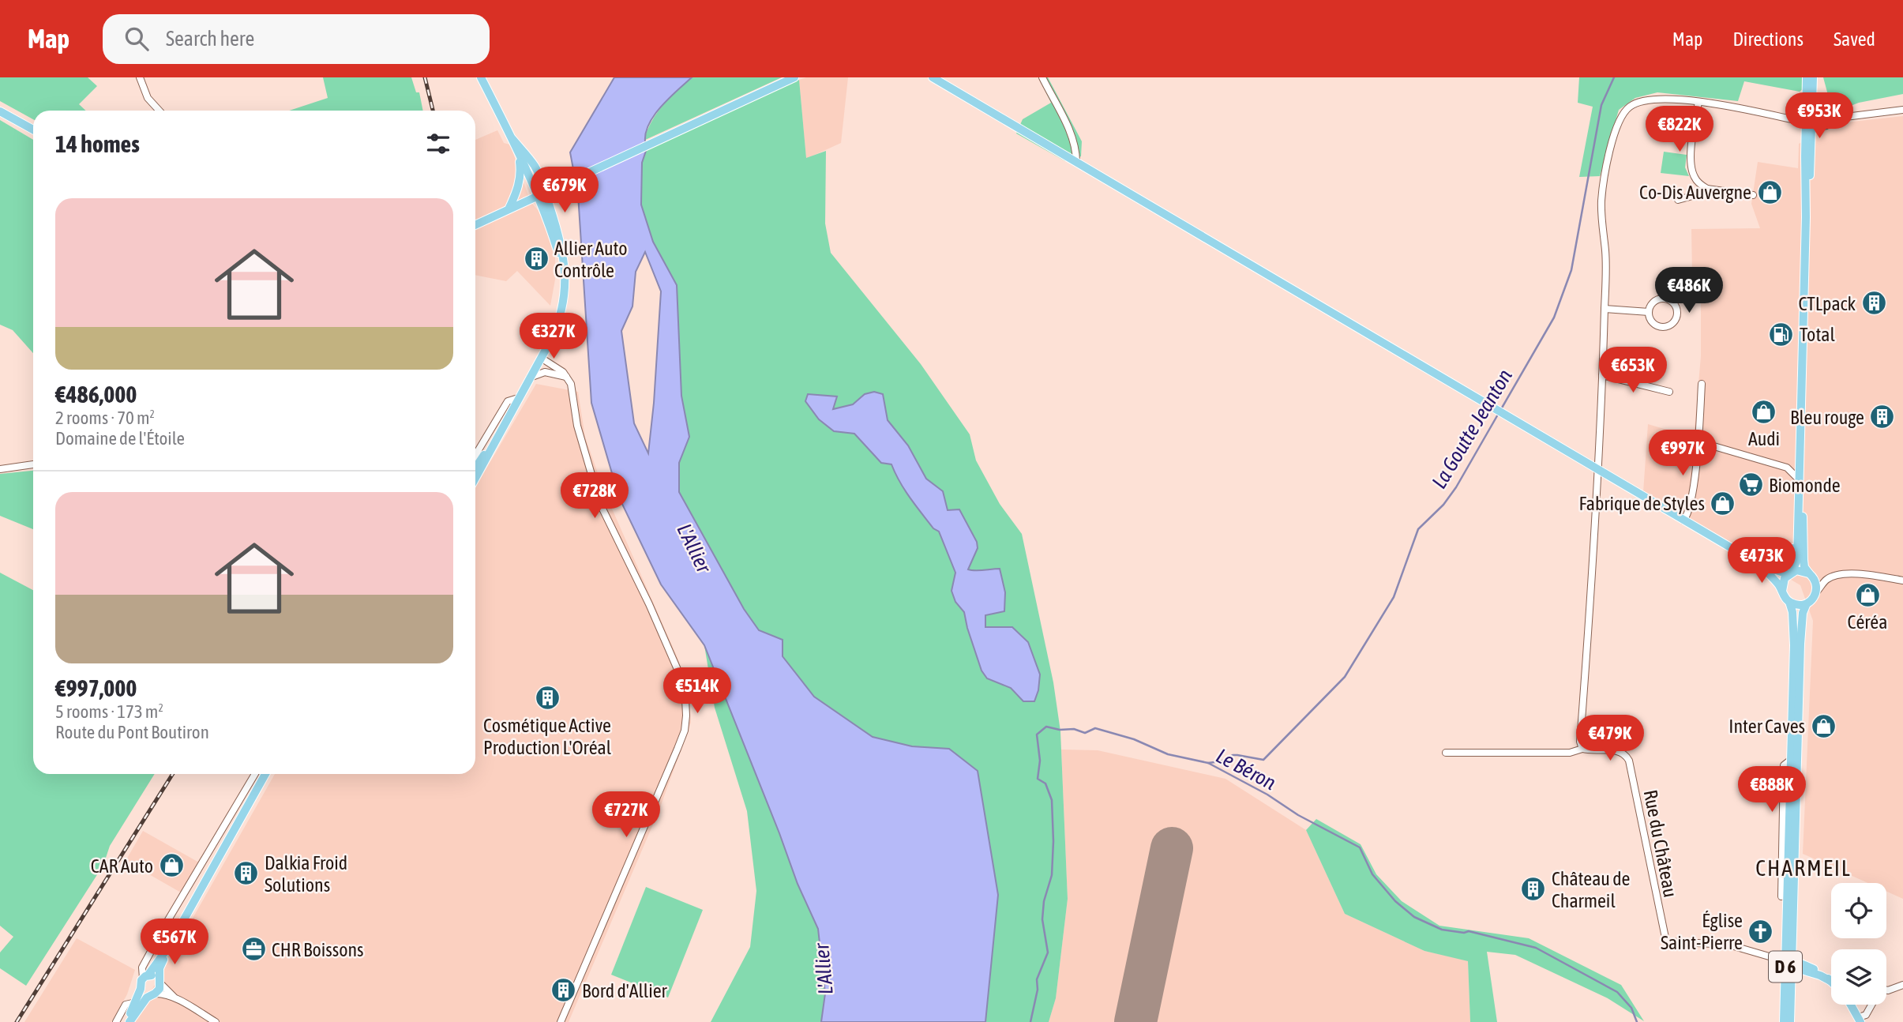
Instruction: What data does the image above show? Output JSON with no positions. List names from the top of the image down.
{
  "streets": {
    "main road": ["D 6"],
    "street": ["Rue du Château"]
  },
  "crossings": [
    ["Rue du Château", "D 6"]
  ],
  "districts": ["CHARMEIL"],
  "water": ["La Goutte Jeanton", "L'Allier", "Le Béron"],
  "places": {
    "shop": [
      "Co-Dis Auvergne",
      "Audi",
      "Fabrique de Styles",
      "Céréa",
      "Inter Caves",
      "CAR Auto"
    ],
    "building": [
      "Allier Auto Contrôle",
      "CTLpack",
      "Bleu rouge",
      "Cosmétique Active Production L'Oréal",
      "Dalkia Froid Solutions",
      "Château de Charmeil",
      "Bord d'Allier"
    ],
    "fuel station": ["Total"],
    "supermarket": ["Biomonde"],
    "church": ["Église Saint-Pierre"],
    "office": ["CHR Boissons"]
  },
  "page": {
    "header": "Map",
    "search": "Search here",
    "nav": ["Map", "Directions", "Saved"],
    "price": [
      "€953K",
      "€822K",
      "€679K",
      "€486K",
      "€327K",
      "€653K",
      "€997K",
      "€728K",
      "€473K",
      "€514K",
      "€479K",
      "€888K",
      "€727K",
      "€567K"
    ],
    "heading": "14 homes",
    "list": [
      {
        "name": "€486,000",
        "note": "2 rooms · 70 m² · Domaine de l'Étoile"
      },
      {
        "name": "€997,000",
        "note": "5 rooms · 173 m² · Route du Pont Boutiron"
      }
    ]
  }
}
